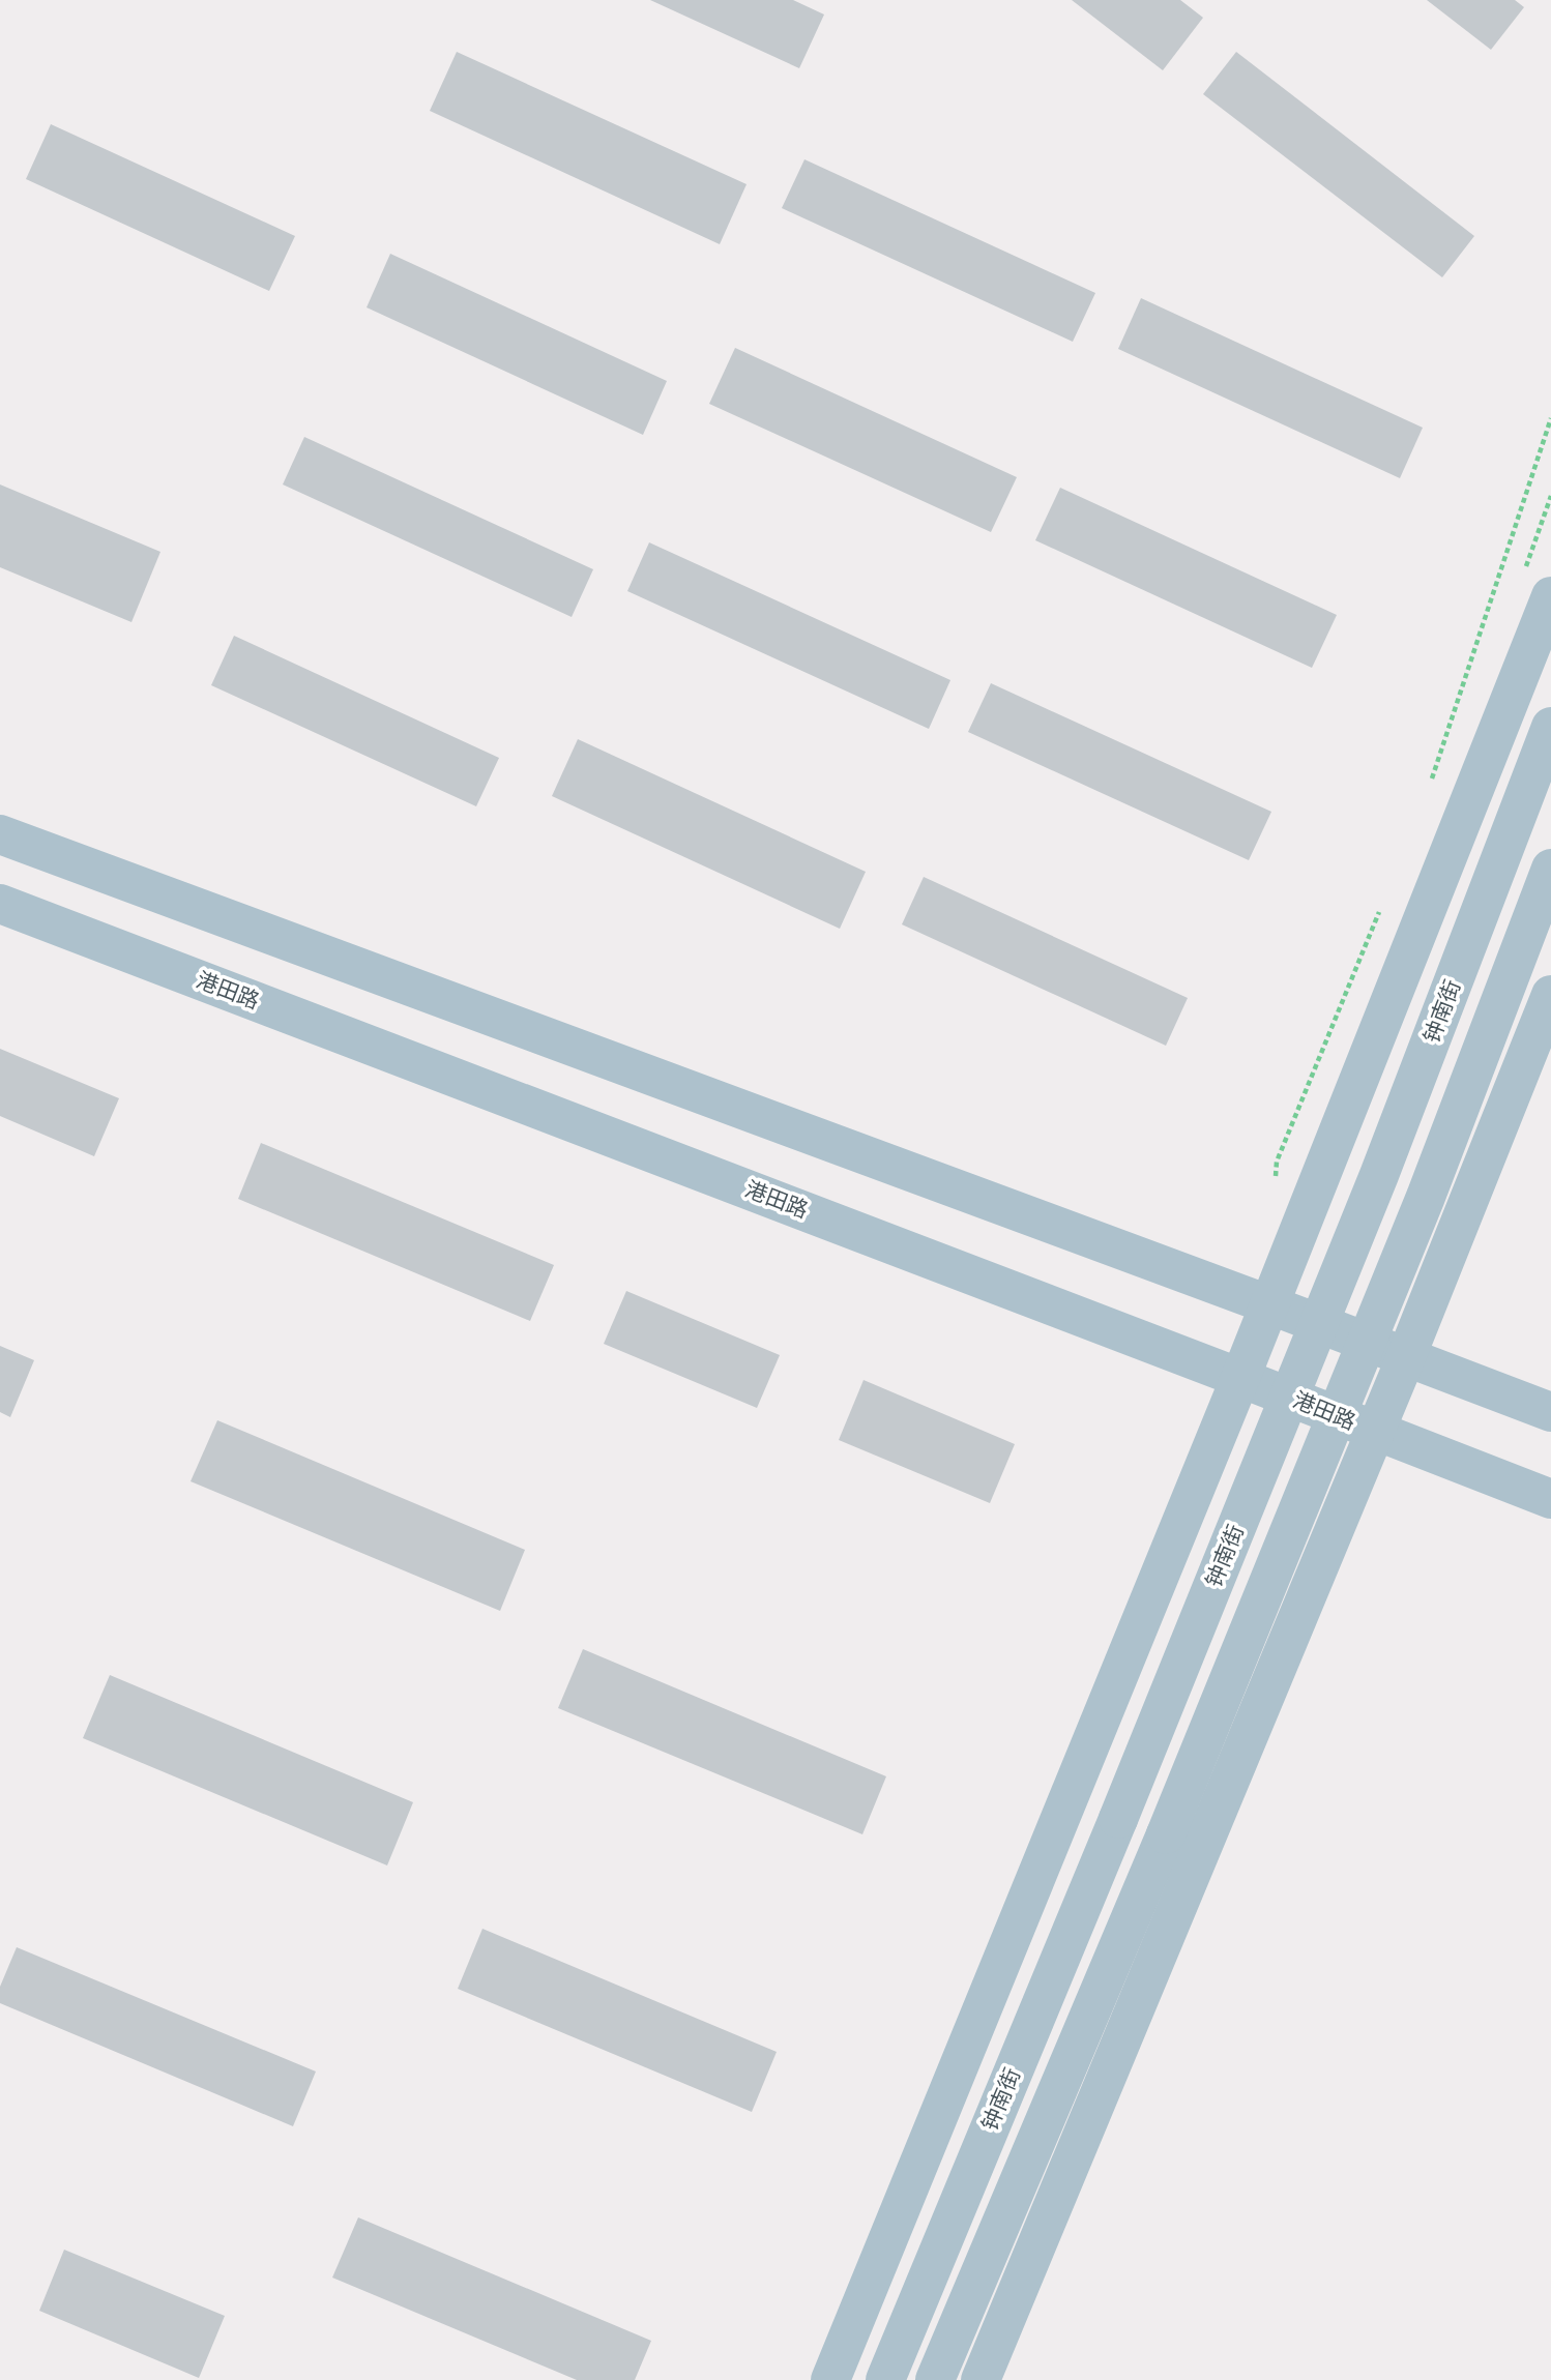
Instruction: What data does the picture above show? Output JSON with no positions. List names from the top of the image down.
{
  "streets": {
    "main road": ["港田路", "钟南街"]
  }
}
